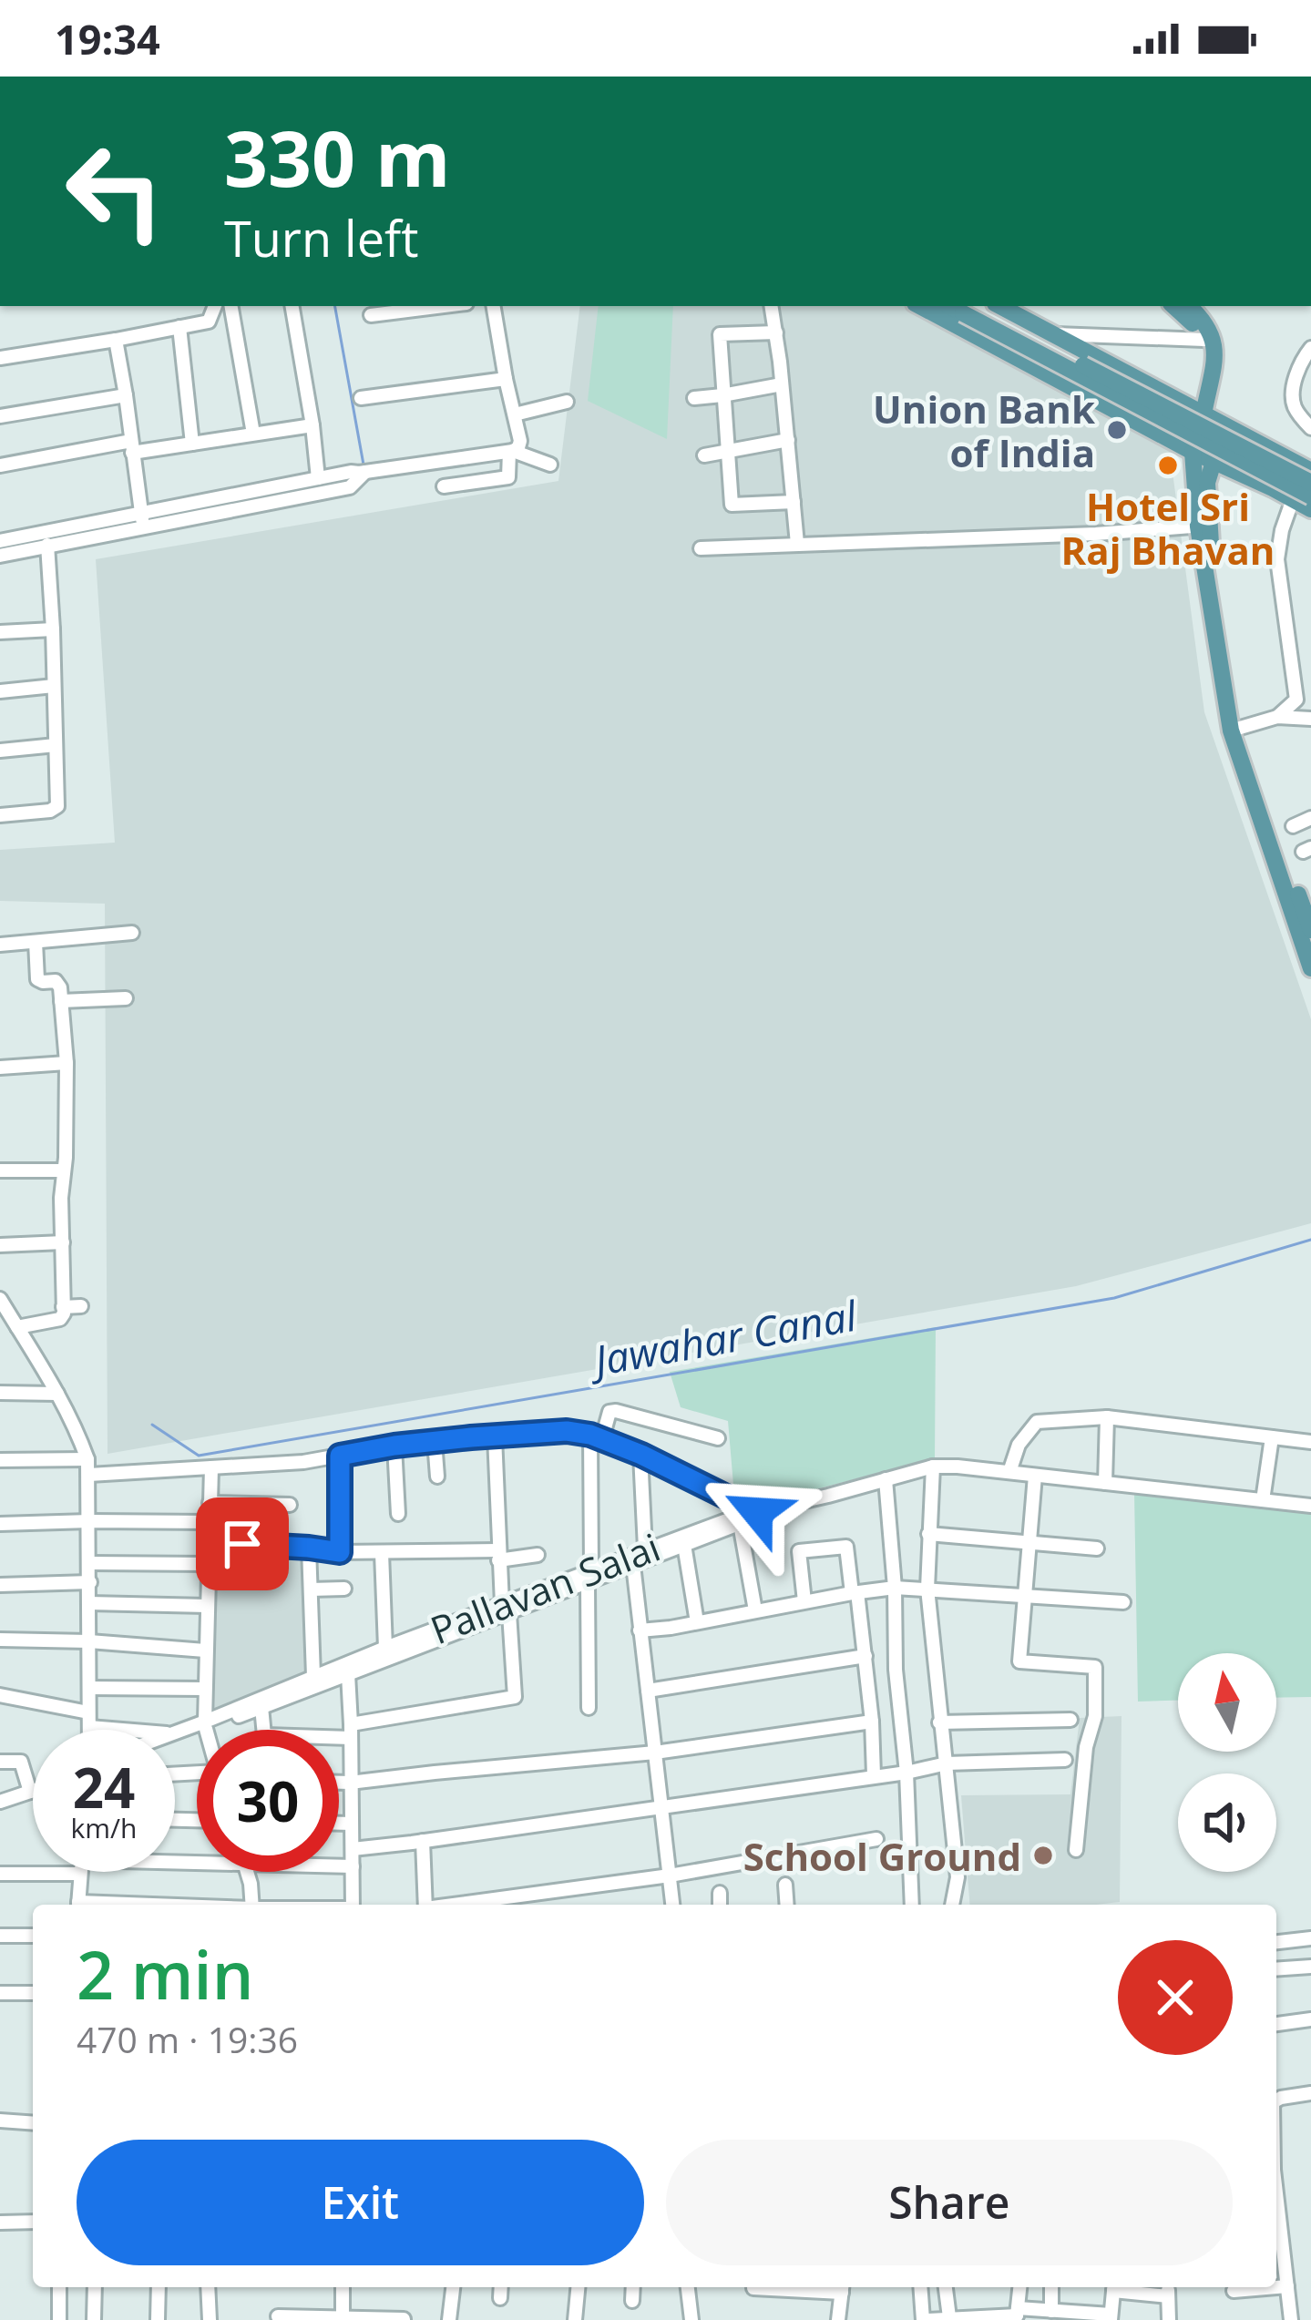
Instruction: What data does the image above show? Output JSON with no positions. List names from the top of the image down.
{
  "streets": {
    "street": ["Pallavan Salai"]
  },
  "water": ["Jawahar Canal"],
  "places": ["Union Bank of India", "Hotel Sri Raj Bhavan", "School Ground"],
  "north": "top",
  "page": {
    "status": "19:34",
    "turn": ["330 m", "Turn left"],
    "speed": "24 km/h",
    "limit": "30",
    "heading": ["2 min", "470 m · 19:36"],
    "buttons": ["Exit", "Share"]
  }
}
